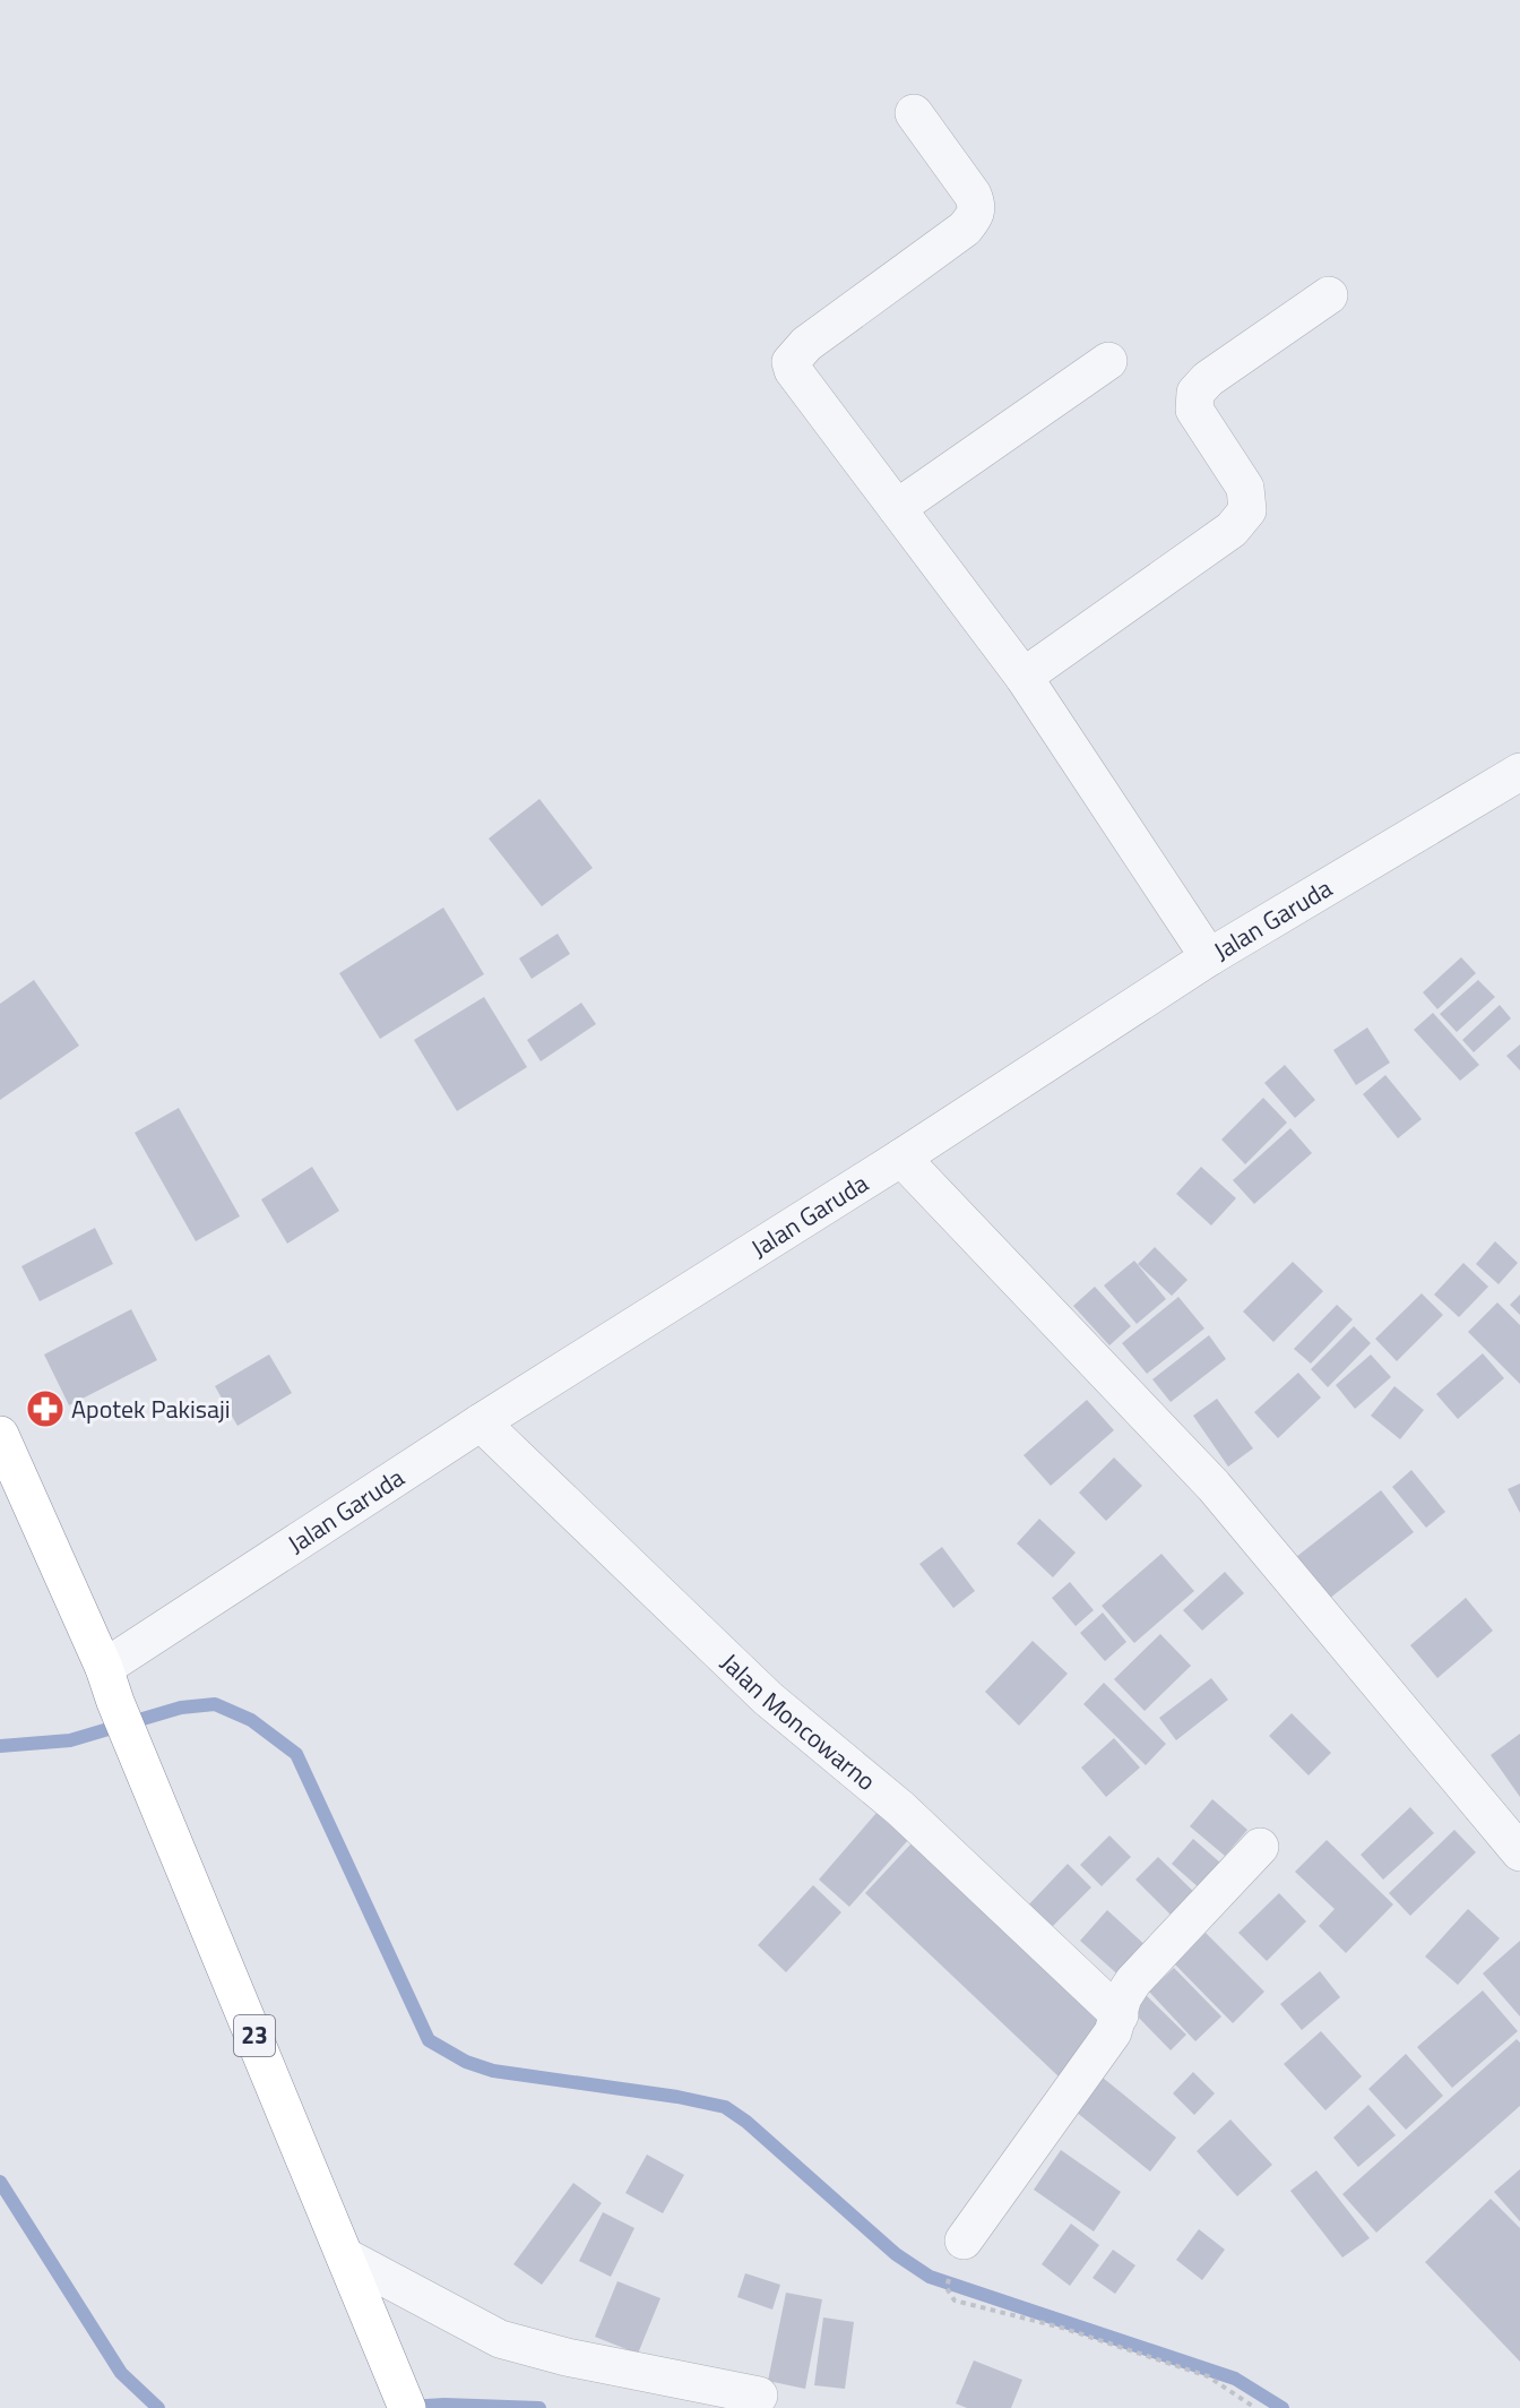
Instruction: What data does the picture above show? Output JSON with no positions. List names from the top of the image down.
{
  "streets": {
    "highway": ["23"],
    "street": ["Jalan Garuda", "Jalan Moncowarno"]
  },
  "crossings": [
    ["Jalan Garuda", "Jalan Moncowarno"],
    ["Jalan Garuda", "23"]
  ],
  "places": {
    "pharmacy": ["Apotek Pakisaji"]
  }
}
